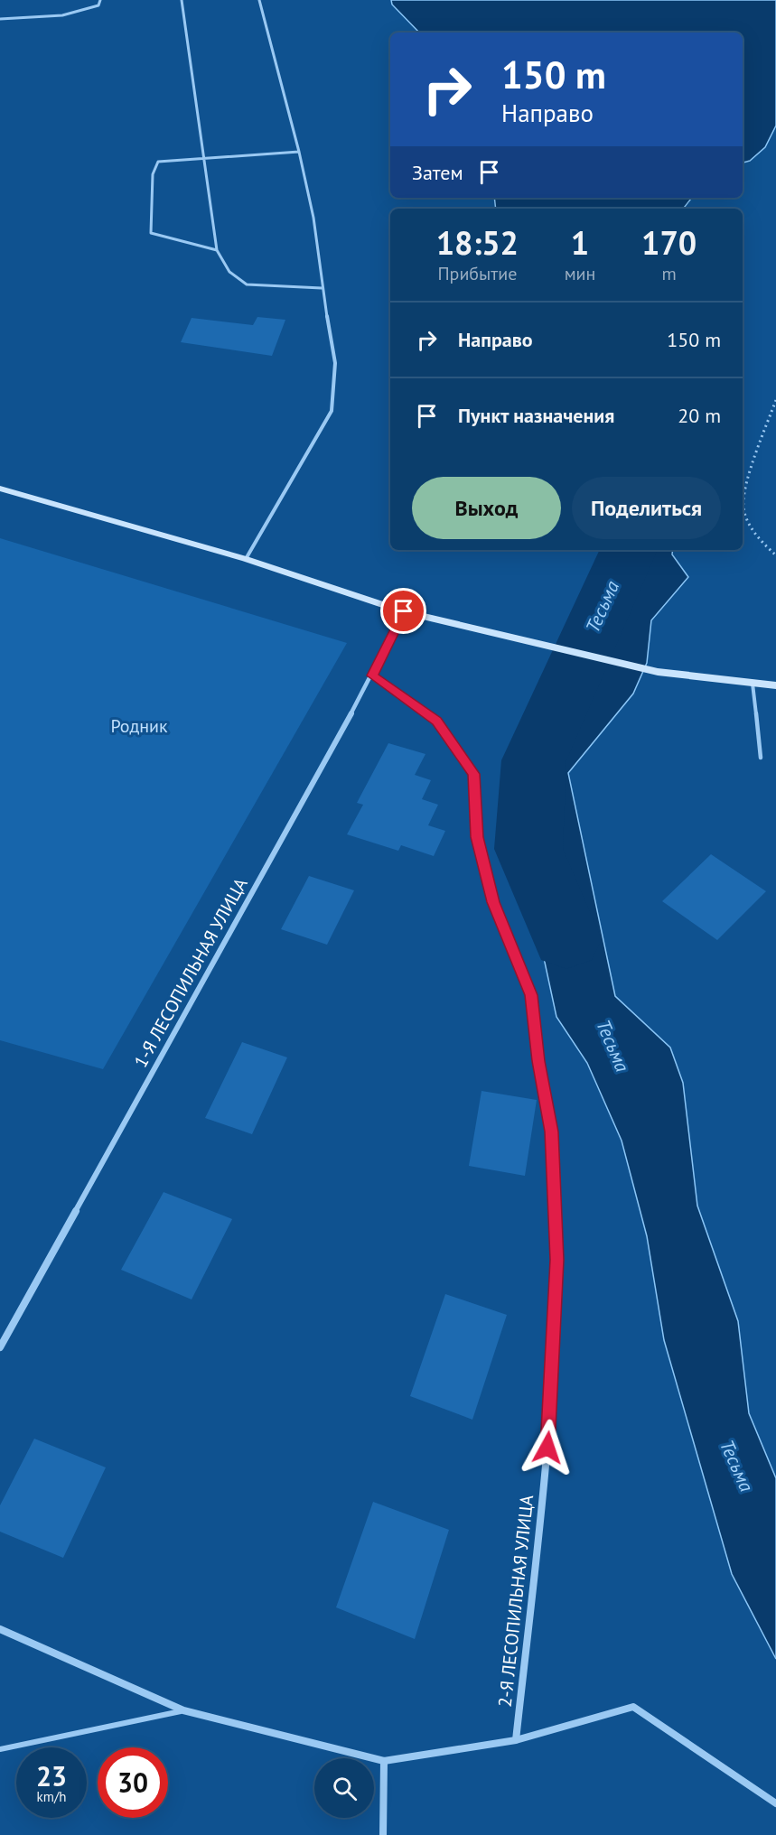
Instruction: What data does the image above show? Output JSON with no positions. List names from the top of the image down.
{
  "streets": {
    "street": ["1-Я ЛЕСОПИЛЬНАЯ УЛИЦА", "2-Я ЛЕСОПИЛЬНАЯ УЛИЦА"]
  },
  "crossings": [
    ["1-Я ЛЕСОПИЛЬНАЯ УЛИЦА", "2-Я ЛЕСОПИЛЬНАЯ УЛИЦА"]
  ],
  "water": ["Тесьма"],
  "parks": ["Родник"],
  "page": {
    "turn": ["150 m", "Направо"],
    "then": "Затем",
    "eta": [
      "18:52",
      "Прибытие",
      "1",
      "мин",
      "170",
      "m"
    ],
    "list": [
      {
        "name": "Направо",
        "value": "150 m"
      },
      {
        "name": "Пункт назначения",
        "value": "20 m"
      }
    ],
    "buttons": ["Выход", "Поделиться"],
    "speed": "23 km/h",
    "limit": "30"
  }
}
